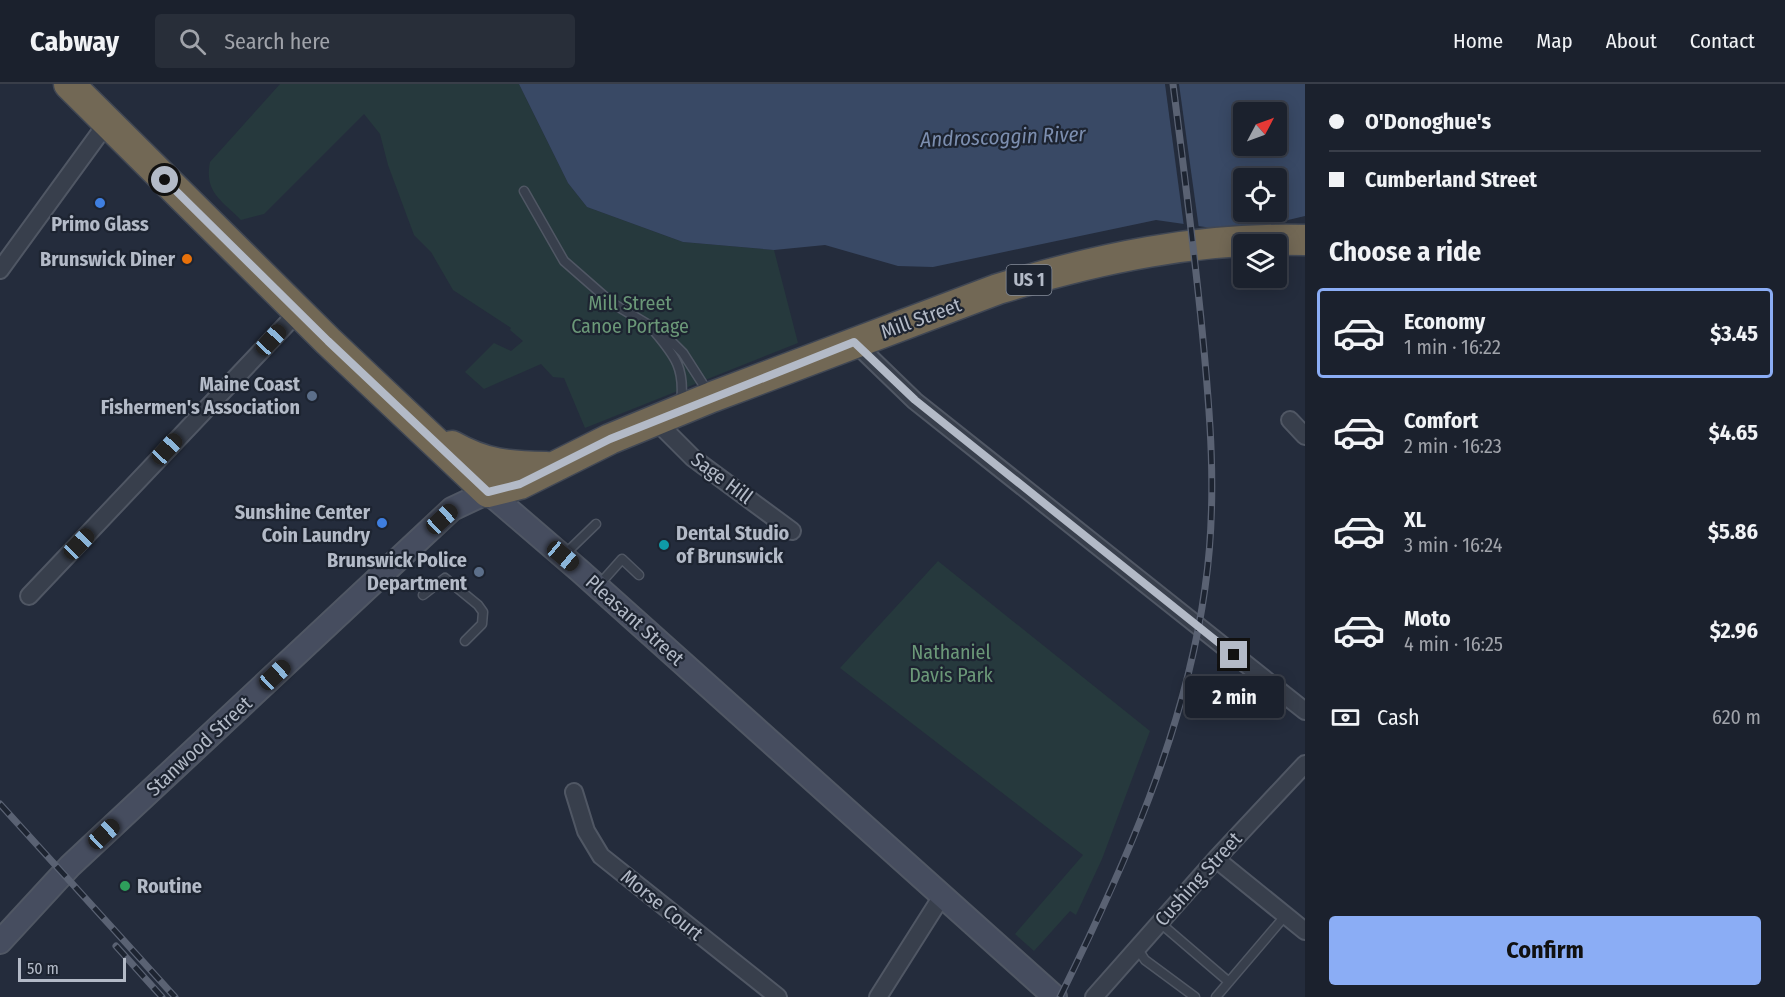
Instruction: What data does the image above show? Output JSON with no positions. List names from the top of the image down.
{
  "streets": {
    "highway": ["US 1", "Mill Street", "Pleasant Street"],
    "main road": ["Stanwood Street"],
    "street": ["Sage Hill", "Cushing Street", "Morse Court"]
  },
  "crossings": [
    ["US 1", "Mill Street"],
    ["US 1", "Pleasant Street"],
    ["Mill Street", "Sage Hill"],
    ["Mill Street", "Pleasant Street"],
    ["Mill Street", "Stanwood Street"],
    ["Pleasant Street", "Stanwood Street"]
  ],
  "water": ["Androscoggin River"],
  "parks": ["Mill Street Canoe Portage", "Nathaniel Davis Park"],
  "places": [
    "Primo Glass",
    "Brunswick Diner",
    "Maine Coast Fishermen's Association",
    "Sunshine Center Coin Laundry",
    "Dental Studio of Brunswick",
    "Brunswick Police Department",
    "Routine"
  ],
  "scale_bar": "50 m",
  "north": "top right",
  "page": {
    "header": "Cabway",
    "search": "Search here",
    "nav": [
      "Home",
      "Map",
      "About",
      "Contact"
    ],
    "banner": ["O'Donoghue's", "Cumberland Street"],
    "heading": "Choose a ride",
    "list": [
      {
        "name": "Economy",
        "note": "1 min · 16:22",
        "value": "$3.45"
      },
      {
        "name": "Comfort",
        "note": "2 min · 16:23",
        "value": "$4.65"
      },
      {
        "name": "XL",
        "note": "3 min · 16:24",
        "value": "$5.86"
      },
      {
        "name": "Moto",
        "note": "4 min · 16:25",
        "value": "$2.96"
      }
    ],
    "bubble": "2 min",
    "pay": ["Cash", "620 m"],
    "buttons": "Confirm",
    "scale": "50 m"
  }
}
